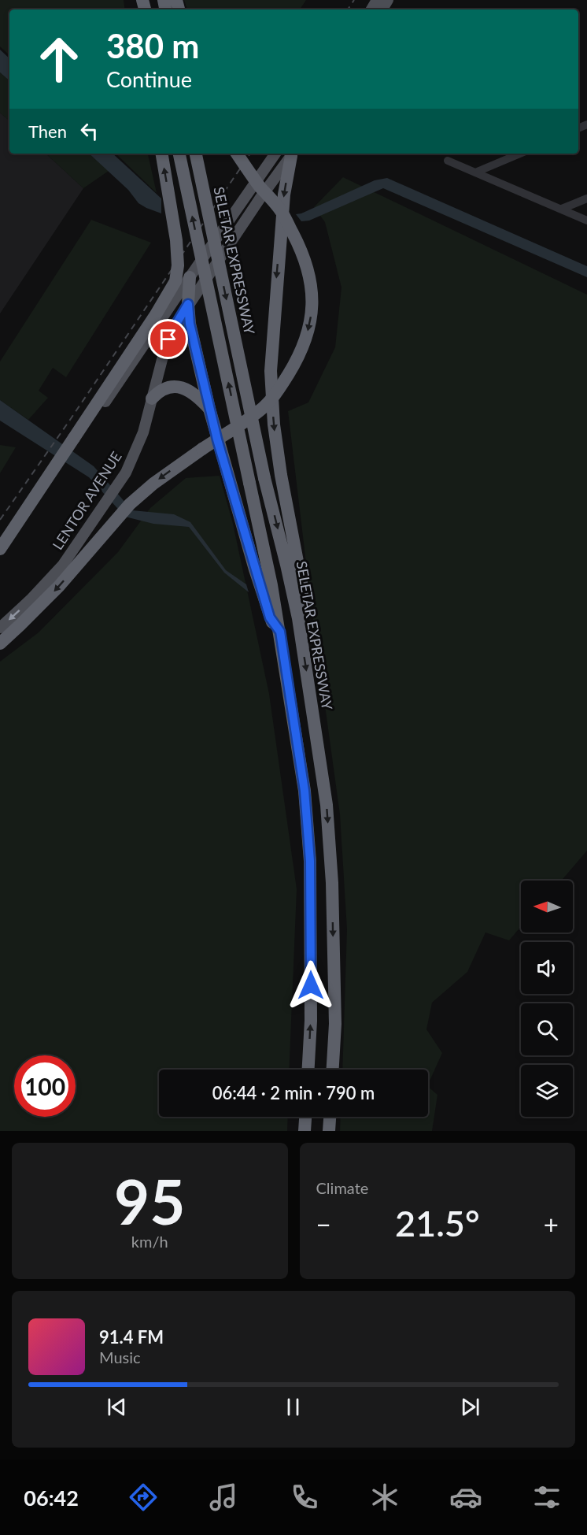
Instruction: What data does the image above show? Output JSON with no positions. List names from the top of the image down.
{
  "streets": {
    "highway": ["SELETAR EXPRESSWAY"],
    "main road": ["LENTOR AVENUE"]
  },
  "north": "left",
  "page": {
    "turn": ["380 m", "Continue"],
    "then": "Then",
    "limit": "100",
    "trip": "06:44 · 2 min · 790 m",
    "tile": [
      ["95", "km/h"],
      "Climate"
    ],
    "heat": ["−", "21.5°", "+"],
    "song": ["91.4 FM", "Music"],
    "tabs": "06:42"
  }
}
